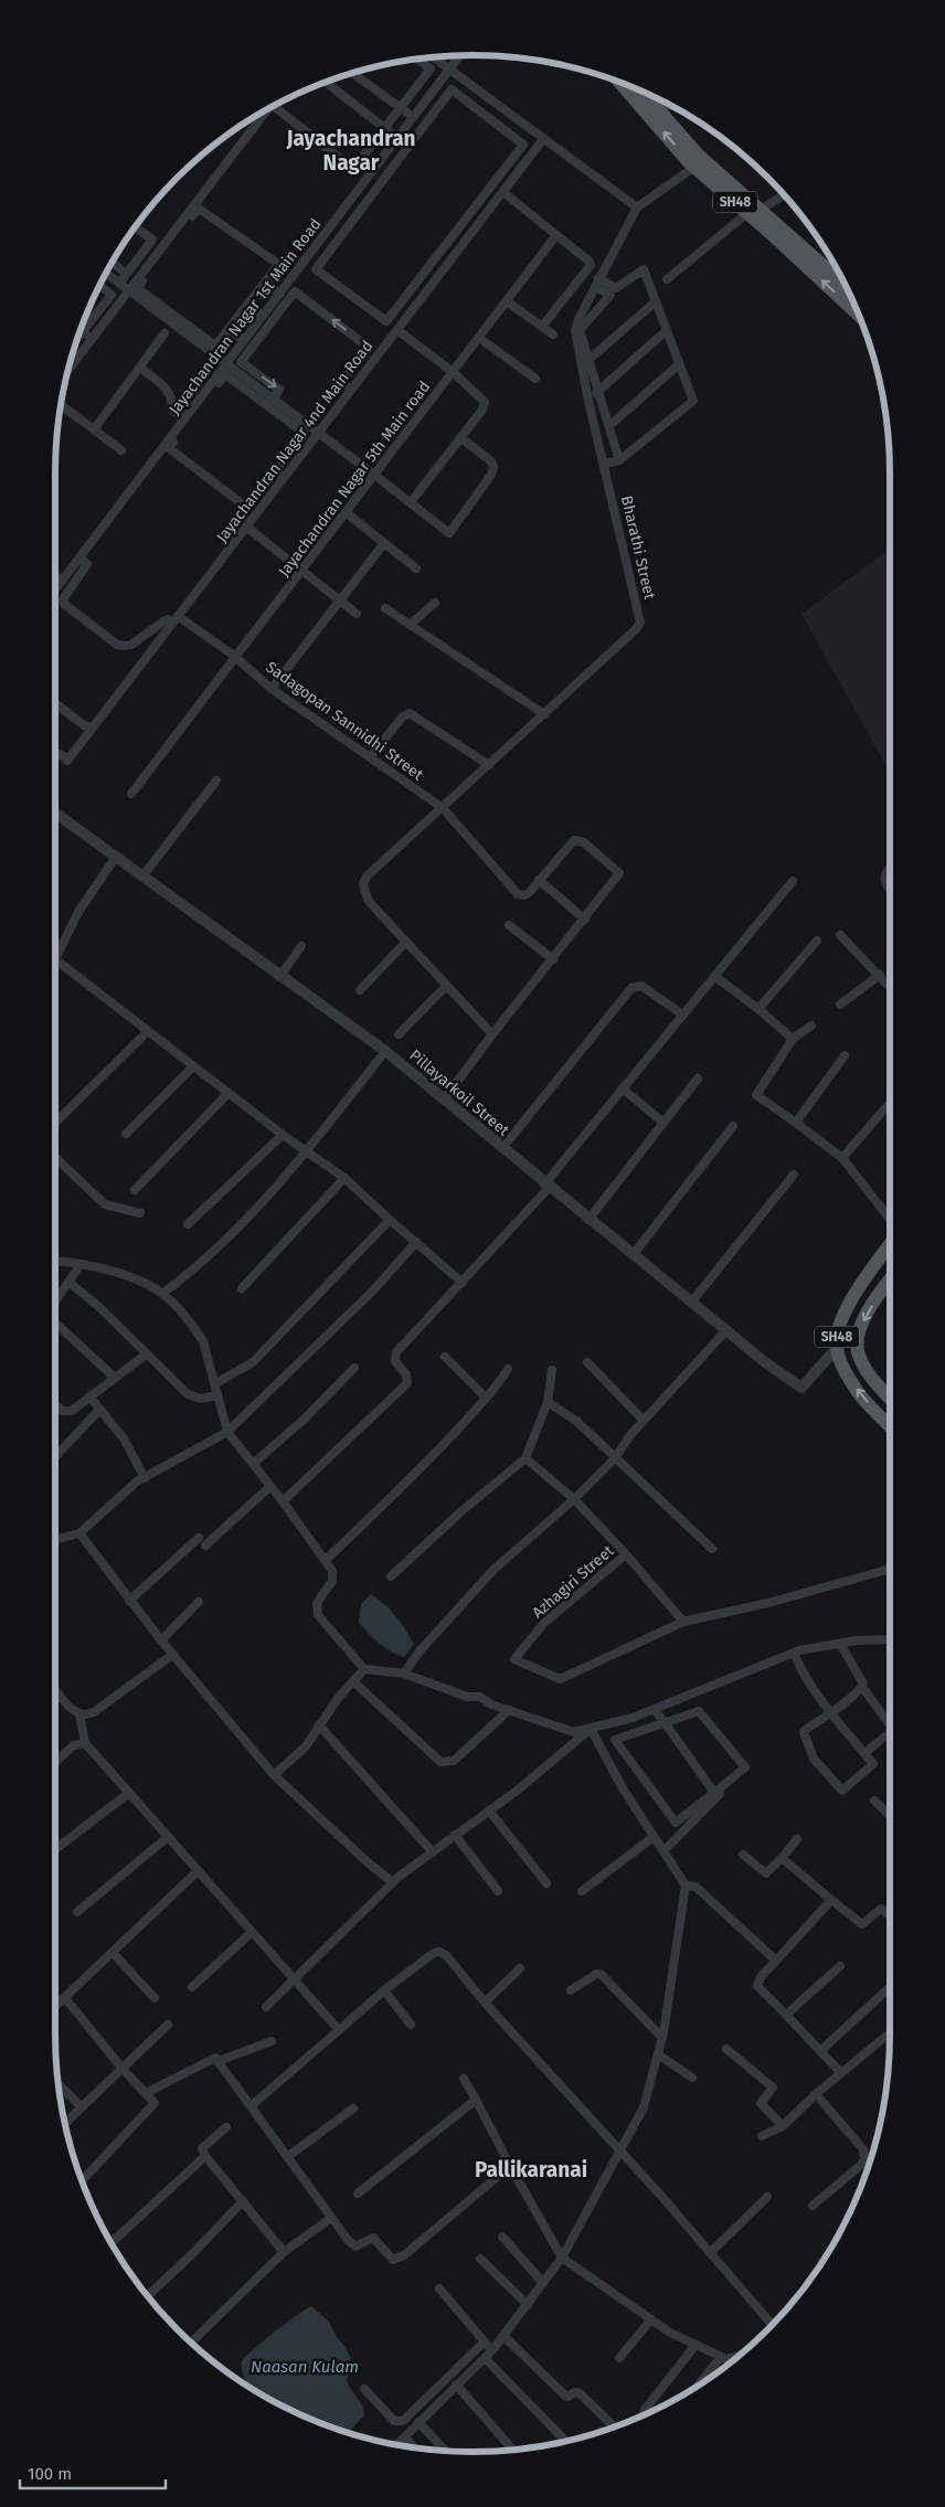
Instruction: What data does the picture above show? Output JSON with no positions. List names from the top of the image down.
{
  "streets": {
    "main road": ["SH48"],
    "street": [
      "Jayachandran Nagar 1st Main Road",
      "Jayachandran Nagar 4nd Main Road",
      "Jayachandran Nagar 5th Main road",
      "Bharathi Street",
      "Sadagopan Sannidhi Street",
      "Pillayarkoil Street",
      "Azhagiri Street"
    ]
  },
  "crossings": [
    ["SH48", "Bharathi Street"],
    ["SH48", "Pillayarkoil Street"],
    ["Jayachandran Nagar 4nd Main Road", "Sadagopan Sannidhi Street"],
    ["Jayachandran Nagar 5th Main road", "Sadagopan Sannidhi Street"],
    ["Bharathi Street", "Sadagopan Sannidhi Street"]
  ],
  "districts": ["Jayachandran Nagar", "Pallikaranai"],
  "water": ["Naasan Kulam"],
  "scale_bar": "100 m"
}
